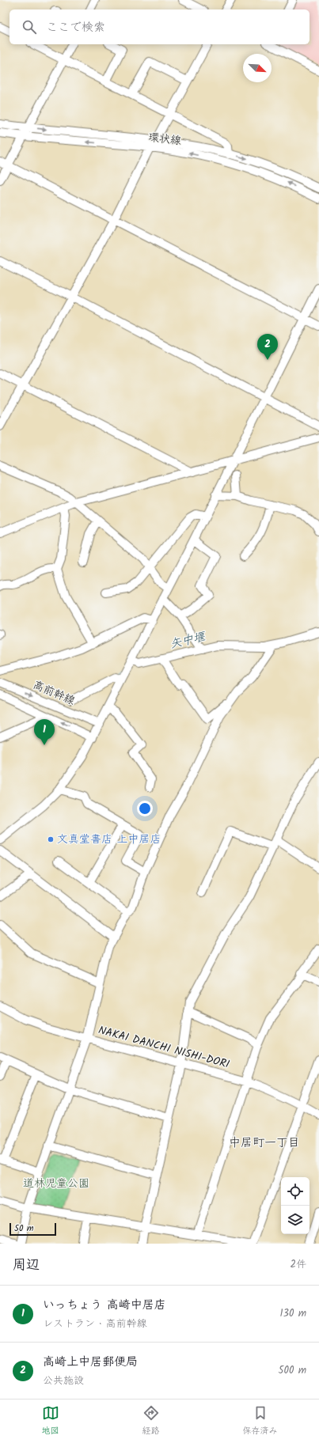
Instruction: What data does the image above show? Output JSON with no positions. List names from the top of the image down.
{
  "streets": {
    "street": ["環状線", "高前幹線", "NAKAI DANCHI NISHI-DORI"]
  },
  "districts": ["中居町一丁目"],
  "water": ["矢中堰"],
  "parks": ["道林児童公園"],
  "places": ["文真堂書店 上中居店"],
  "scale_bar": "50 m",
  "north": "bottom right",
  "page": {
    "search": "ここで検索",
    "pins": ["2", "1"],
    "scale": "50 m",
    "heading": ["周辺", "2件"],
    "list": [
      {
        "mark": "1",
        "name": "いっちょう 高崎中居店",
        "note": "レストラン · 高前幹線",
        "value": "130 m"
      },
      {
        "mark": "2",
        "name": "高崎上中居郵便局",
        "note": "公共施設",
        "value": "500 m"
      }
    ],
    "nav": ["地図", "経路", "保存済み"]
  }
}
